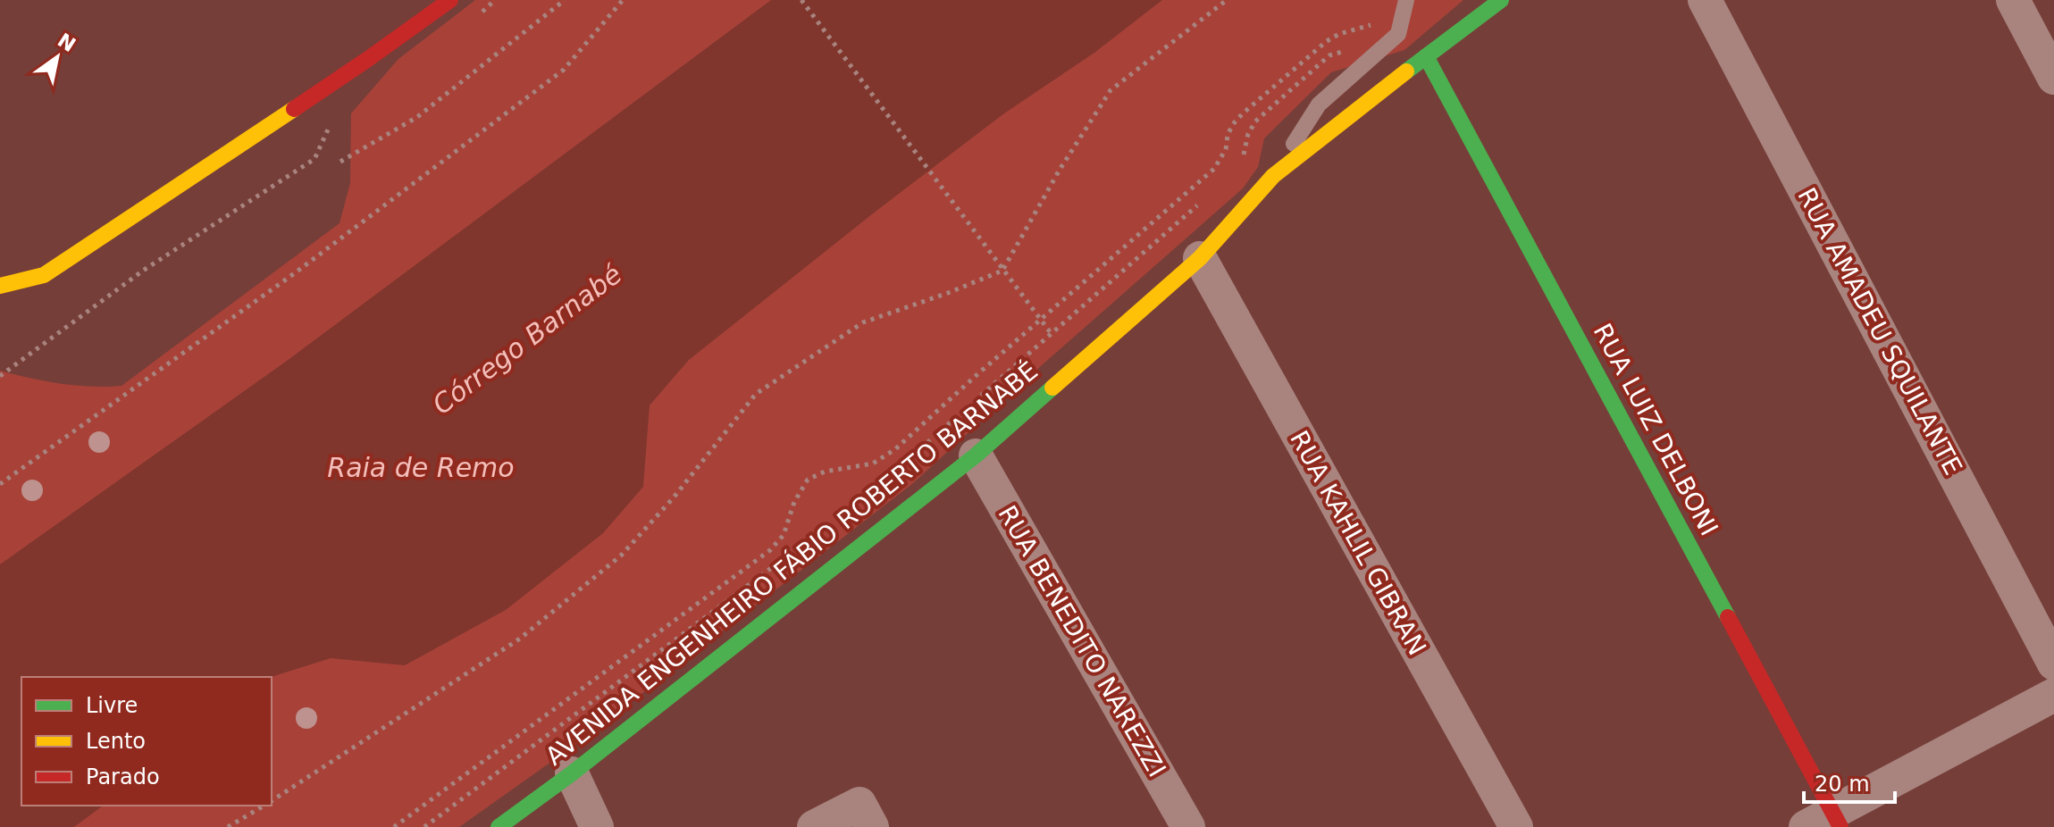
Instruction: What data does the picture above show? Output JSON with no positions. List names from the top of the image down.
{
  "streets": {
    "main road": ["RUA LUIZ DELBONI", "AVENIDA ENGENHEIRO FÁBIO ROBERTO BARNABÉ"],
    "street": ["RUA AMADEU SQUILANTE", "RUA KAHLIL GIBRAN", "RUA BENEDITO NAREZZI"]
  },
  "crossings": [
    ["RUA LUIZ DELBONI", "AVENIDA ENGENHEIRO FÁBIO ROBERTO BARNABÉ"],
    ["RUA KAHLIL GIBRAN", "AVENIDA ENGENHEIRO FÁBIO ROBERTO BARNABÉ"],
    ["AVENIDA ENGENHEIRO FÁBIO ROBERTO BARNABÉ", "RUA BENEDITO NAREZZI"]
  ],
  "water": ["Córrego Barnabé", "Raia de Remo"],
  "legend": ["Livre", "Lento", "Parado"],
  "scale_bar": "20 m",
  "north": "top right"
}
